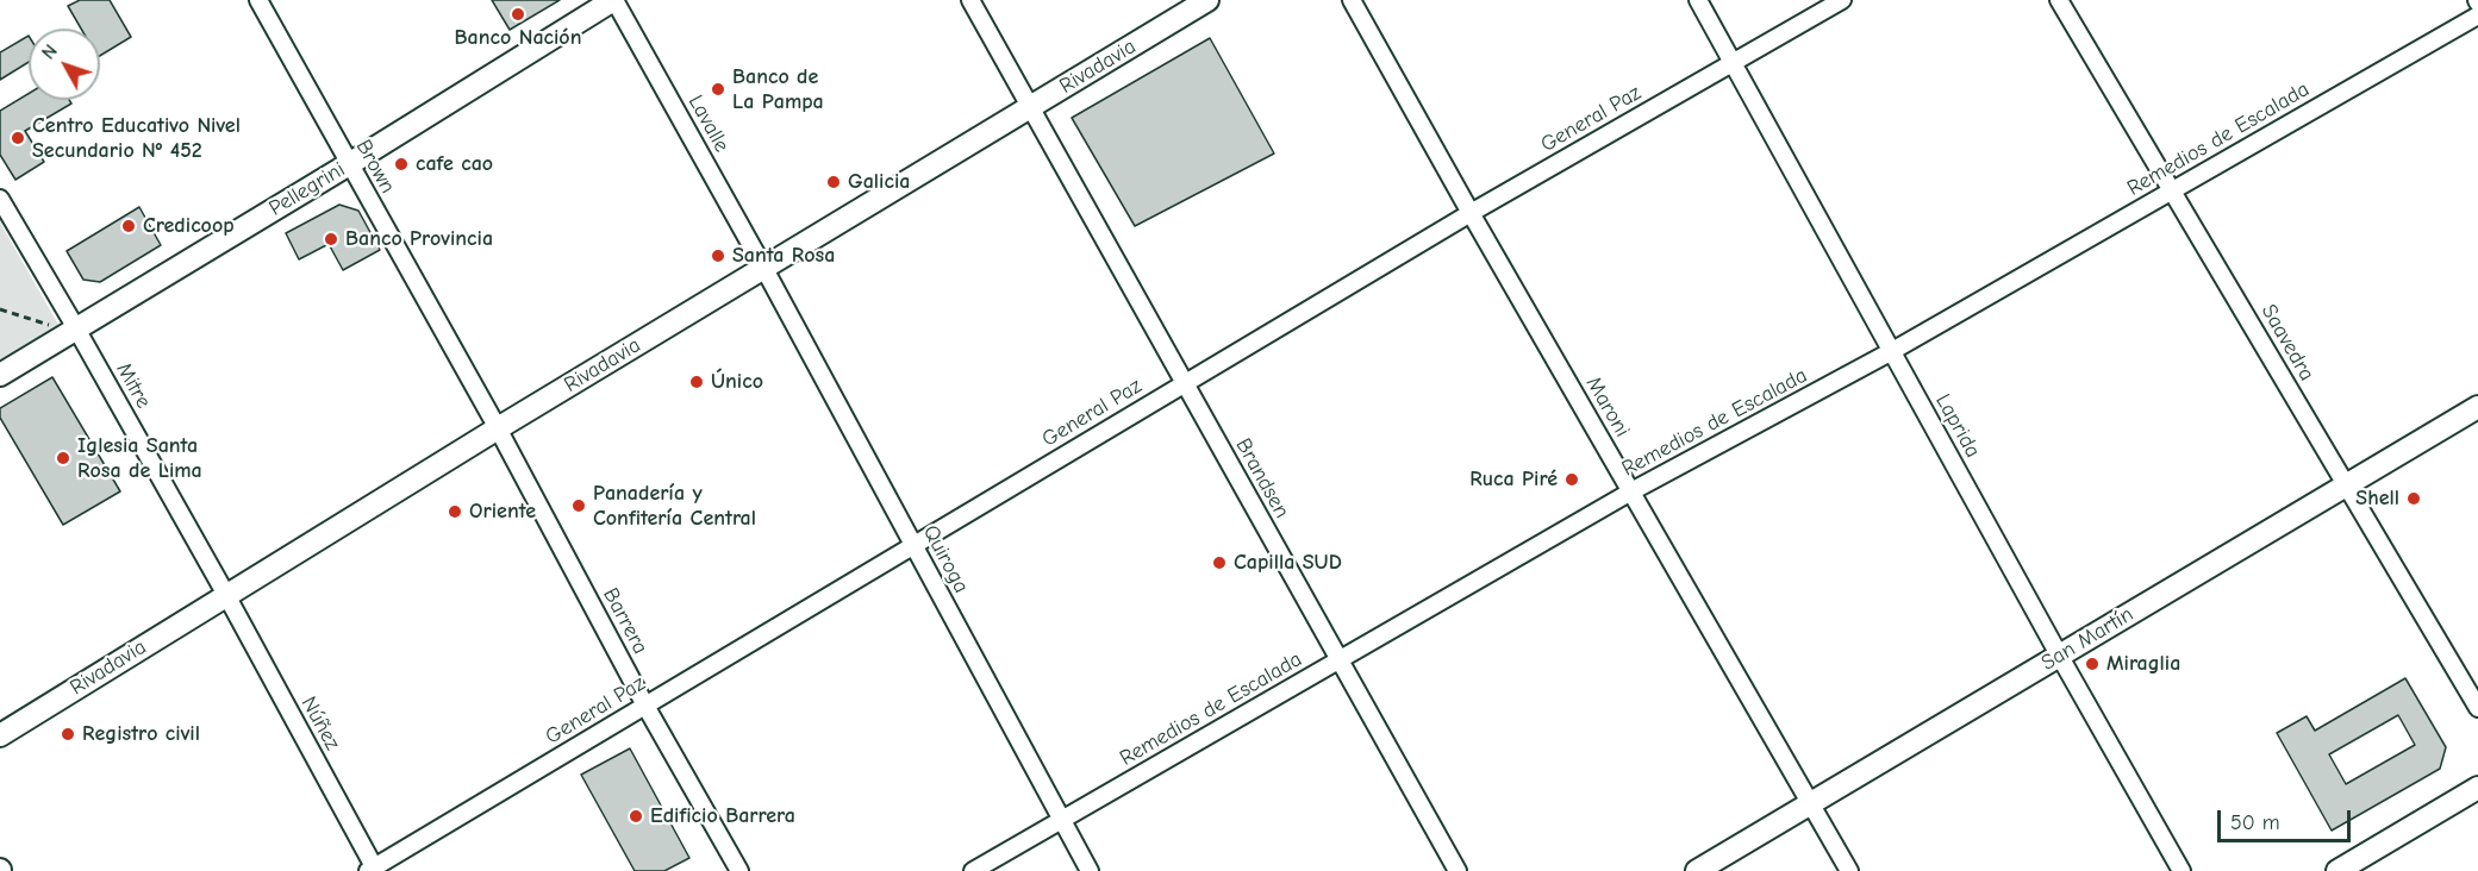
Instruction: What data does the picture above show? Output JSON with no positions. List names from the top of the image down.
{
  "streets": {
    "main road": ["Rivadavia", "Pellegrini", "San Martín"],
    "street": [
      "General Paz",
      "Lavalle",
      "Remedios de Escalada",
      "Brown",
      "Saavedra",
      "Mitre",
      "Maroni",
      "Laprida",
      "Brandsen",
      "Quiroga",
      "Barrera",
      "Núñez"
    ]
  },
  "crossings": [
    ["Rivadavia", "Lavalle"],
    ["Rivadavia", "Brown"],
    ["Rivadavia", "Mitre"],
    ["Rivadavia", "Brandsen"],
    ["Rivadavia", "Quiroga"],
    ["Rivadavia", "Barrera"],
    ["Rivadavia", "Núñez"],
    ["General Paz", "Maroni"],
    ["General Paz", "Laprida"],
    ["General Paz", "Brandsen"],
    ["General Paz", "Quiroga"],
    ["General Paz", "Barrera"],
    ["General Paz", "Núñez"],
    ["Lavalle", "Pellegrini"],
    ["Lavalle", "Quiroga"],
    ["Remedios de Escalada", "Saavedra"],
    ["Remedios de Escalada", "Maroni"],
    ["Remedios de Escalada", "Laprida"],
    ["Remedios de Escalada", "Brandsen"],
    ["Remedios de Escalada", "Quiroga"],
    ["Brown", "Pellegrini"],
    ["Brown", "Barrera"],
    ["Pellegrini", "Mitre"],
    ["Saavedra", "San Martín"],
    ["Mitre", "Núñez"],
    ["Maroni", "San Martín"],
    ["Laprida", "San Martín"]
  ],
  "places": [
    "Banco Nación",
    "Banco de La Pampa",
    "Centro Educativo Nivel Secundario Nº 452",
    "cafe cao",
    "Galicia",
    "Credicoop",
    "Banco Provincia",
    "Santa Rosa",
    "Único",
    "Iglesia Santa Rosa de Lima",
    "Ruca Piré",
    "Shell",
    "Panadería y Confitería Central",
    "Oriente",
    "Capilla SUD",
    "Miraglia",
    "Registro civil",
    "Edificio Barrera"
  ],
  "scale_bar": "50 m",
  "north": "top left"
}
